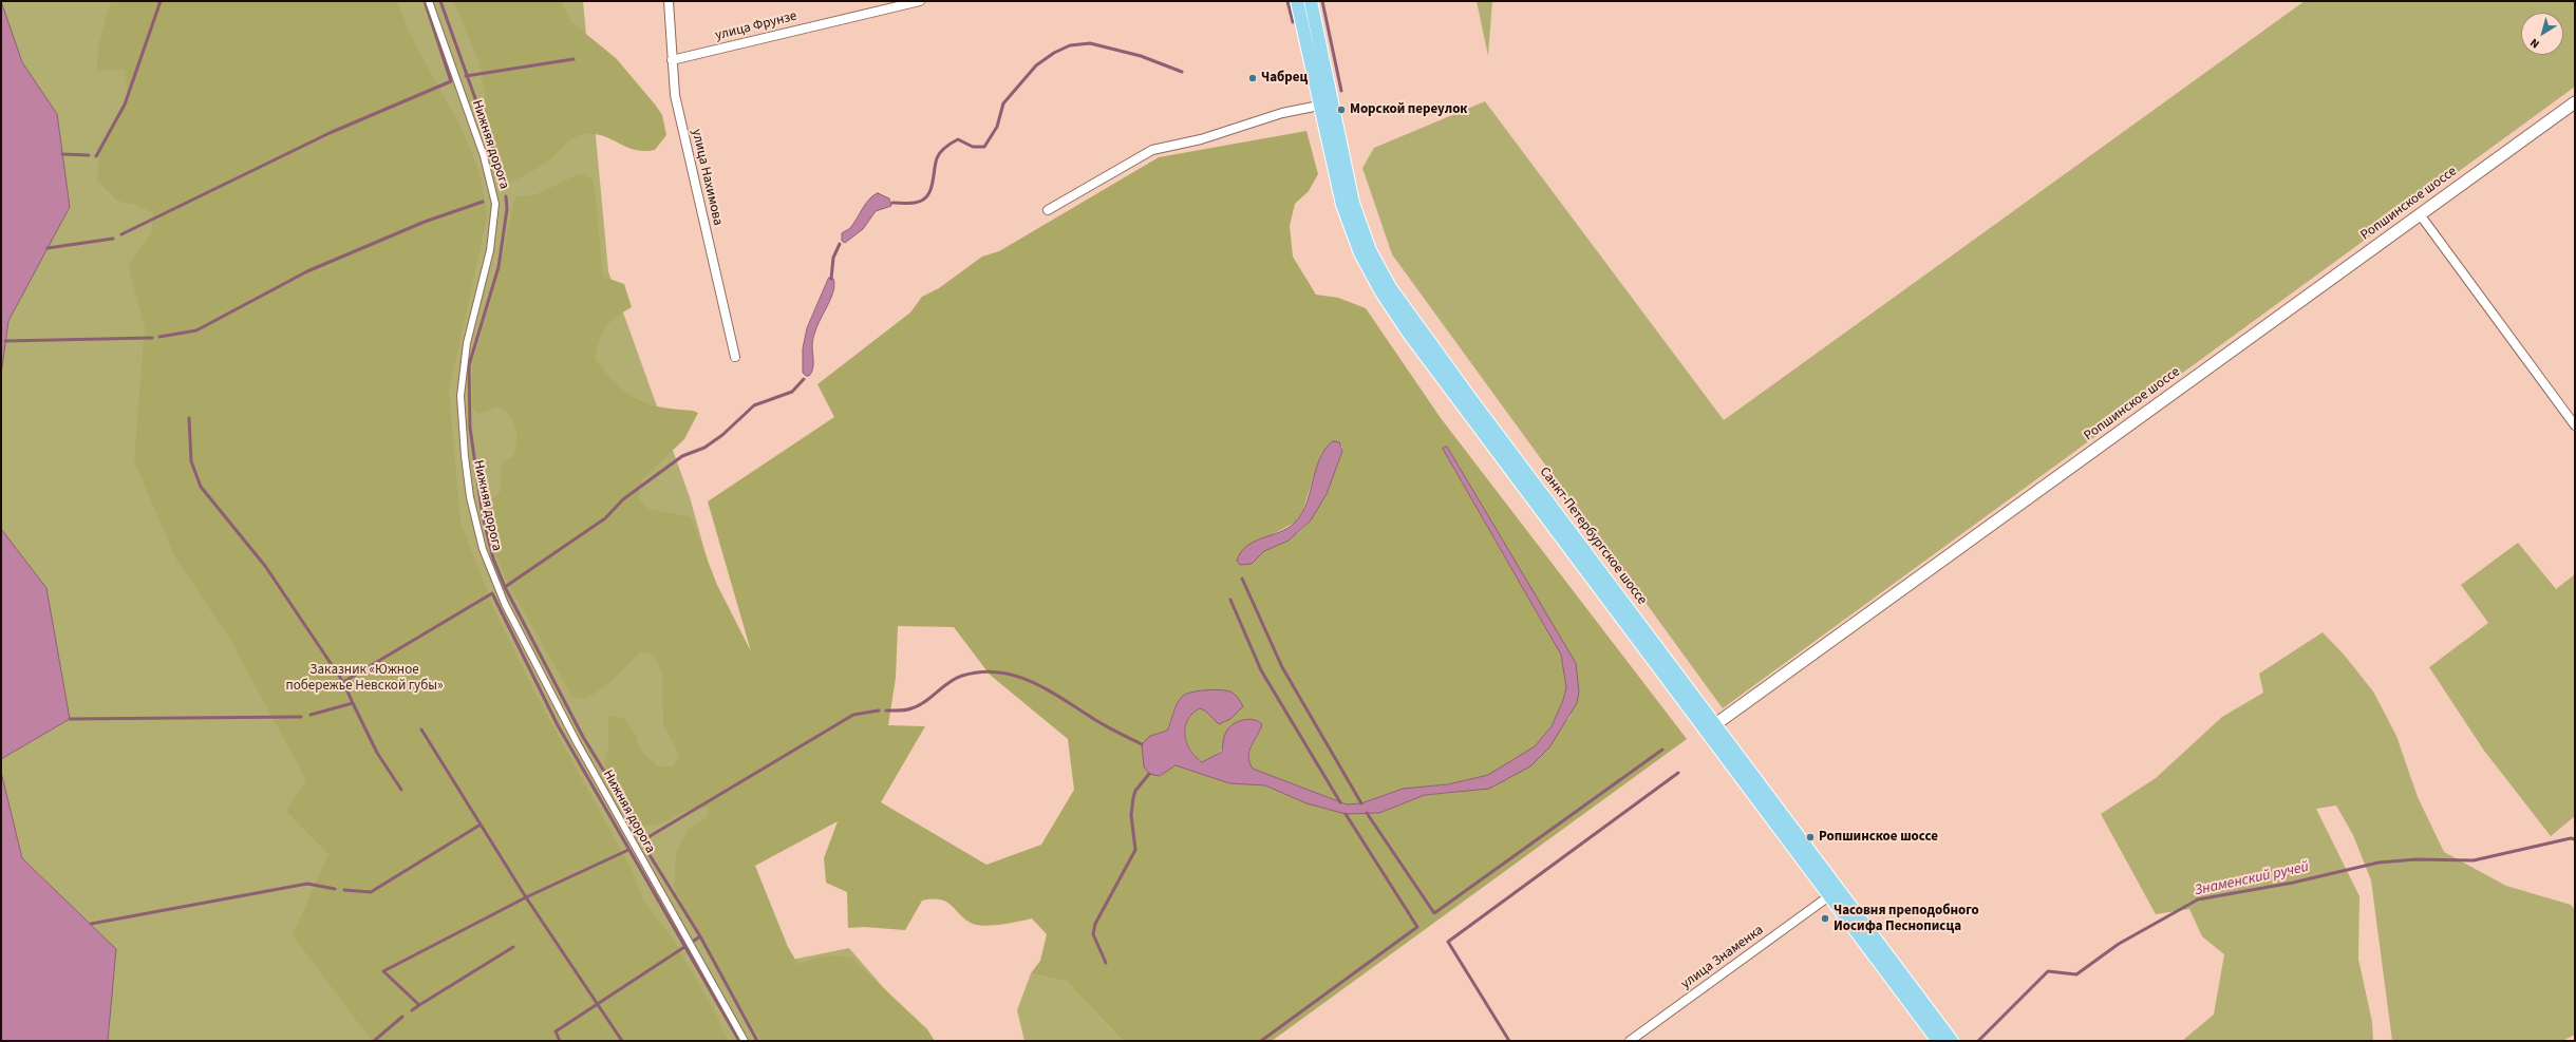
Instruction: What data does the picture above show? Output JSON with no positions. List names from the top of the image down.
{
  "streets": {
    "main road": ["Ропшинское шоссе", "Санкт-Петербургское шоссе"],
    "street": [
      "улица Фрунзе",
      "Нижняя дорога",
      "улица Нахимова",
      "улица Знаменка"
    ]
  },
  "crossings": [
    ["улица Фрунзе", "улица Нахимова"],
    ["Ропшинское шоссе", "Санкт-Петербургское шоссе"],
    ["Санкт-Петербургское шоссе", "улица Знаменка"]
  ],
  "water": ["Знаменский ручей"],
  "parks": ["Заказник «Южное побережье Невской губы»"],
  "places": [
    "Чабрец",
    "Морской переулок",
    "Ропшинское шоссе",
    "Часовня преподобного Иосифа Песнописца"
  ],
  "north": "bottom left"
}
